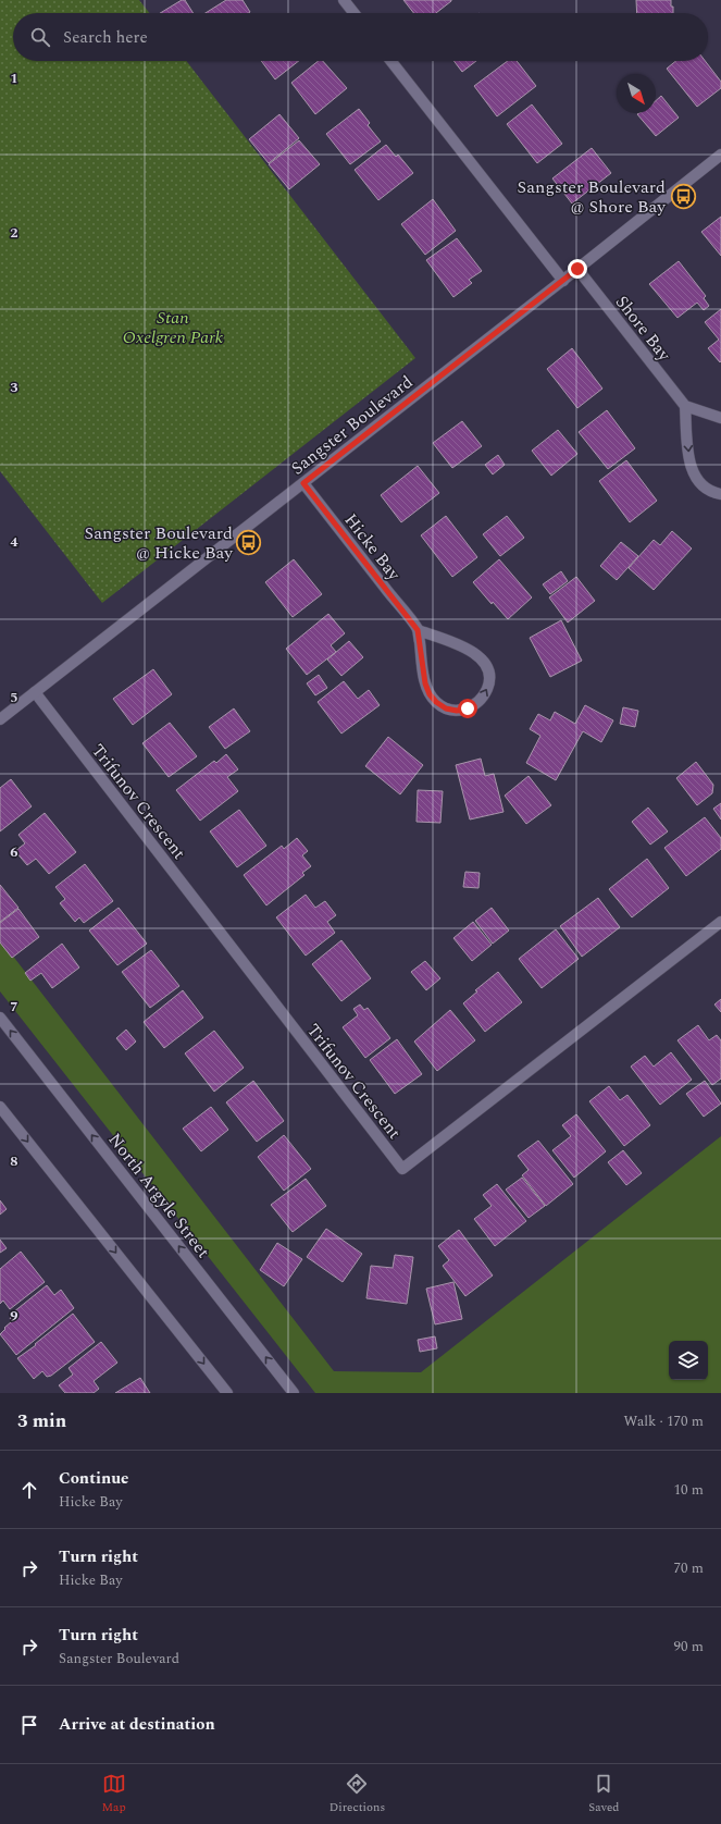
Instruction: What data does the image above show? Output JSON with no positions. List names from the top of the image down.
{
  "streets": {
    "street": [
      "Shore Bay",
      "Sangster Boulevard",
      "Hicke Bay",
      "Trifunov Crescent",
      "North Argyle Street"
    ]
  },
  "crossings": [
    ["Shore Bay", "Sangster Boulevard"],
    ["Sangster Boulevard", "Hicke Bay"],
    ["Sangster Boulevard", "Trifunov Crescent"]
  ],
  "parks": ["Stan Oxelgren Park"],
  "places": {
    "bus stop": ["Sangster Boulevard @ Shore Bay", "Sangster Boulevard @ Hicke Bay"]
  },
  "north": "bottom right",
  "page": {
    "search": "Search here",
    "heading": ["3 min", "Walk · 170 m"],
    "list": [
      ["Continue", "Hicke Bay", "10 m"],
      ["Turn right", "Hicke Bay", "70 m"],
      ["Turn right", "Sangster Boulevard", "90 m"],
      "Arrive at destination"
    ],
    "nav": ["Map", "Directions", "Saved"]
  },
  "grid": {
    "rows": [
      "1",
      "2",
      "3",
      "4",
      "5",
      "6",
      "7",
      "8",
      "9"
    ]
  }
}
